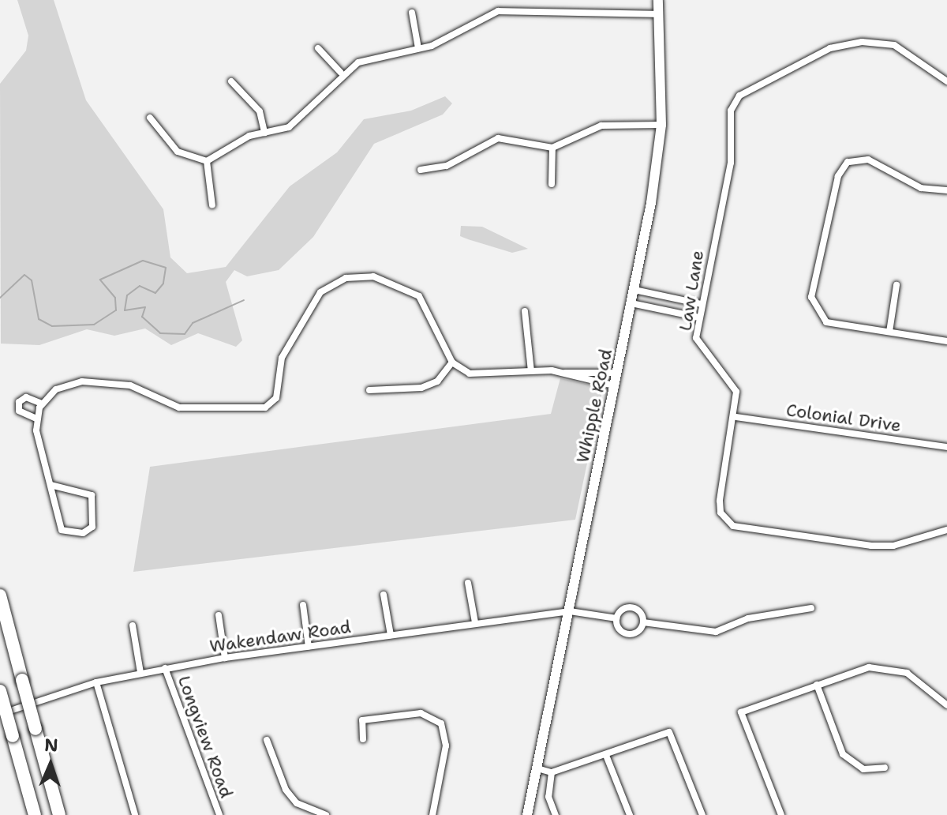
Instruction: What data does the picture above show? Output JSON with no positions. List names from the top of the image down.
{
  "streets": {
    "main road": ["Whipple Road"],
    "street": [
      "Law Lane",
      "Colonial Drive",
      "Wakendaw Road",
      "Longview Road"
    ]
  },
  "crossings": [
    ["Law Lane", "Colonial Drive"],
    ["Whipple Road", "Wakendaw Road"],
    ["Wakendaw Road", "Longview Road"]
  ],
  "north": "top"
}
